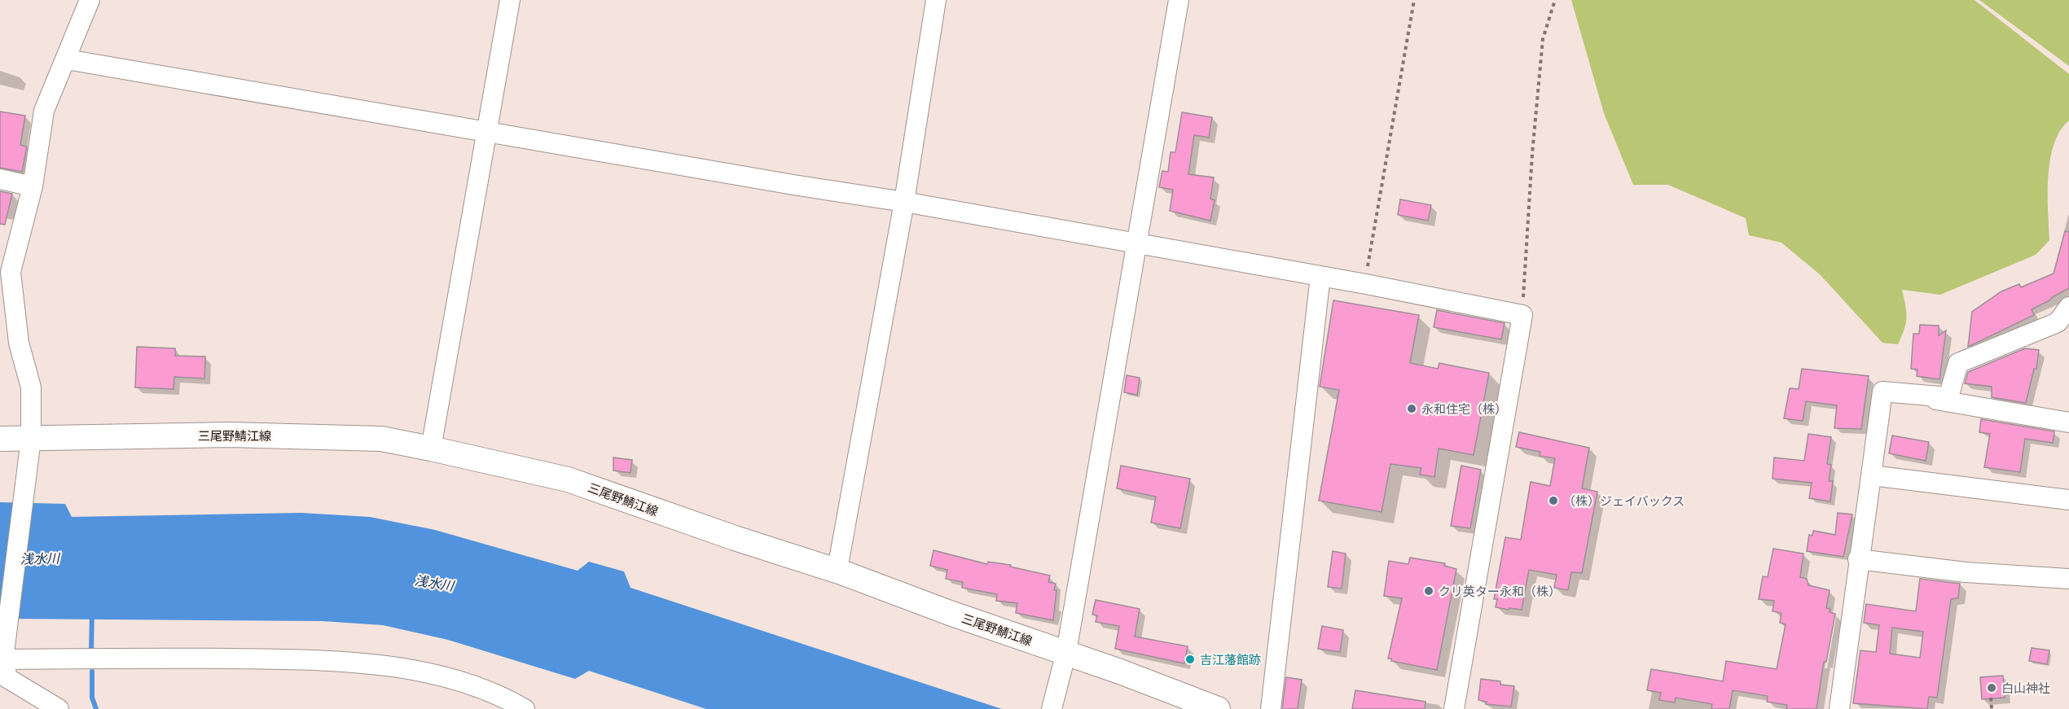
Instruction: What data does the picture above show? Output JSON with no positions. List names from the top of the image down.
{
  "streets": {
    "main road": ["三尾野鯖江線"]
  },
  "water": ["浅水川"],
  "places": [
    "永和住宅（株）",
    "（株）ジェイバックス",
    "クリ英ター永和（株）",
    "吉江藩館跡",
    "白山神社"
  ]
}
